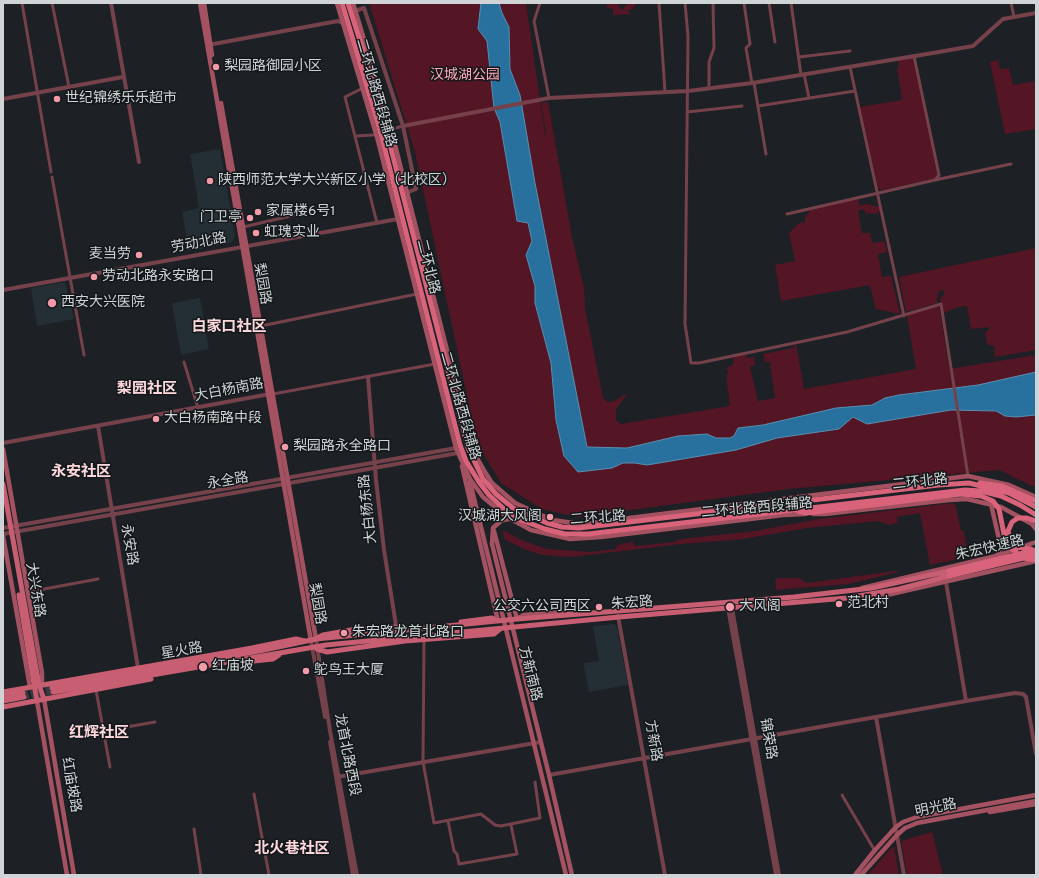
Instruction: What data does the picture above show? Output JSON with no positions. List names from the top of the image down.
{
  "streets": {
    "highway": ["二环北路", "朱宏快速路"],
    "main road": [
      "二环北路西段辅路",
      "梨园路",
      "大兴东路",
      "朱宏路",
      "星火路",
      "方新南路",
      "红庙坡路",
      "明光路"
    ],
    "street": [
      "劳动北路",
      "大白杨南路",
      "永全路",
      "大白杨东路",
      "永安路",
      "锦荣路",
      "方新路",
      "龙首北路西段"
    ]
  },
  "crossings": [
    ["二环北路西段辅路", "劳动北路"],
    ["二环北路西段辅路", "二环北路"],
    ["二环北路西段辅路", "大白杨南路"],
    ["二环北路西段辅路", "永全路"],
    ["二环北路西段辅路", "方新南路"],
    ["劳动北路", "梨园路"],
    ["梨园路", "大白杨南路"],
    ["梨园路", "永全路"],
    ["梨园路", "朱宏路"],
    ["梨园路", "星火路"],
    ["梨园路", "龙首北路西段"],
    ["大白杨南路", "大白杨东路"],
    ["大白杨南路", "永安路"],
    ["永全路", "大白杨东路"],
    ["永全路", "永安路"],
    ["永全路", "大兴东路"],
    ["大白杨东路", "朱宏路"],
    ["朱宏快速路", "朱宏路"],
    ["大兴东路", "红庙坡路"],
    ["朱宏路", "星火路"],
    ["朱宏路", "方新南路"],
    ["朱宏路", "锦荣路"],
    ["朱宏路", "方新路"],
    ["朱宏路", "龙首北路西段"],
    ["星火路", "龙首北路西段"]
  ],
  "districts": [
    "白家口社区",
    "梨园社区",
    "永安社区",
    "红辉社区",
    "北火巷社区"
  ],
  "parks": ["汉城湖公园"],
  "places": [
    "梨园路御园小区",
    "世纪锦绣乐乐超市",
    "陕西师范大学大兴新区小学（北校区）",
    "家属楼6号1",
    "门卫亭",
    "虹瑰实业",
    "麦当劳",
    "劳动北路永安路口",
    "西安大兴医院",
    "大白杨南路中段",
    "梨园路永全路口",
    "汉城湖大风阁",
    "范北村",
    "公交六公司西区",
    "大风阁",
    "朱宏路龙首北路口",
    "红庙坡",
    "鸵鸟王大厦"
  ]
}
